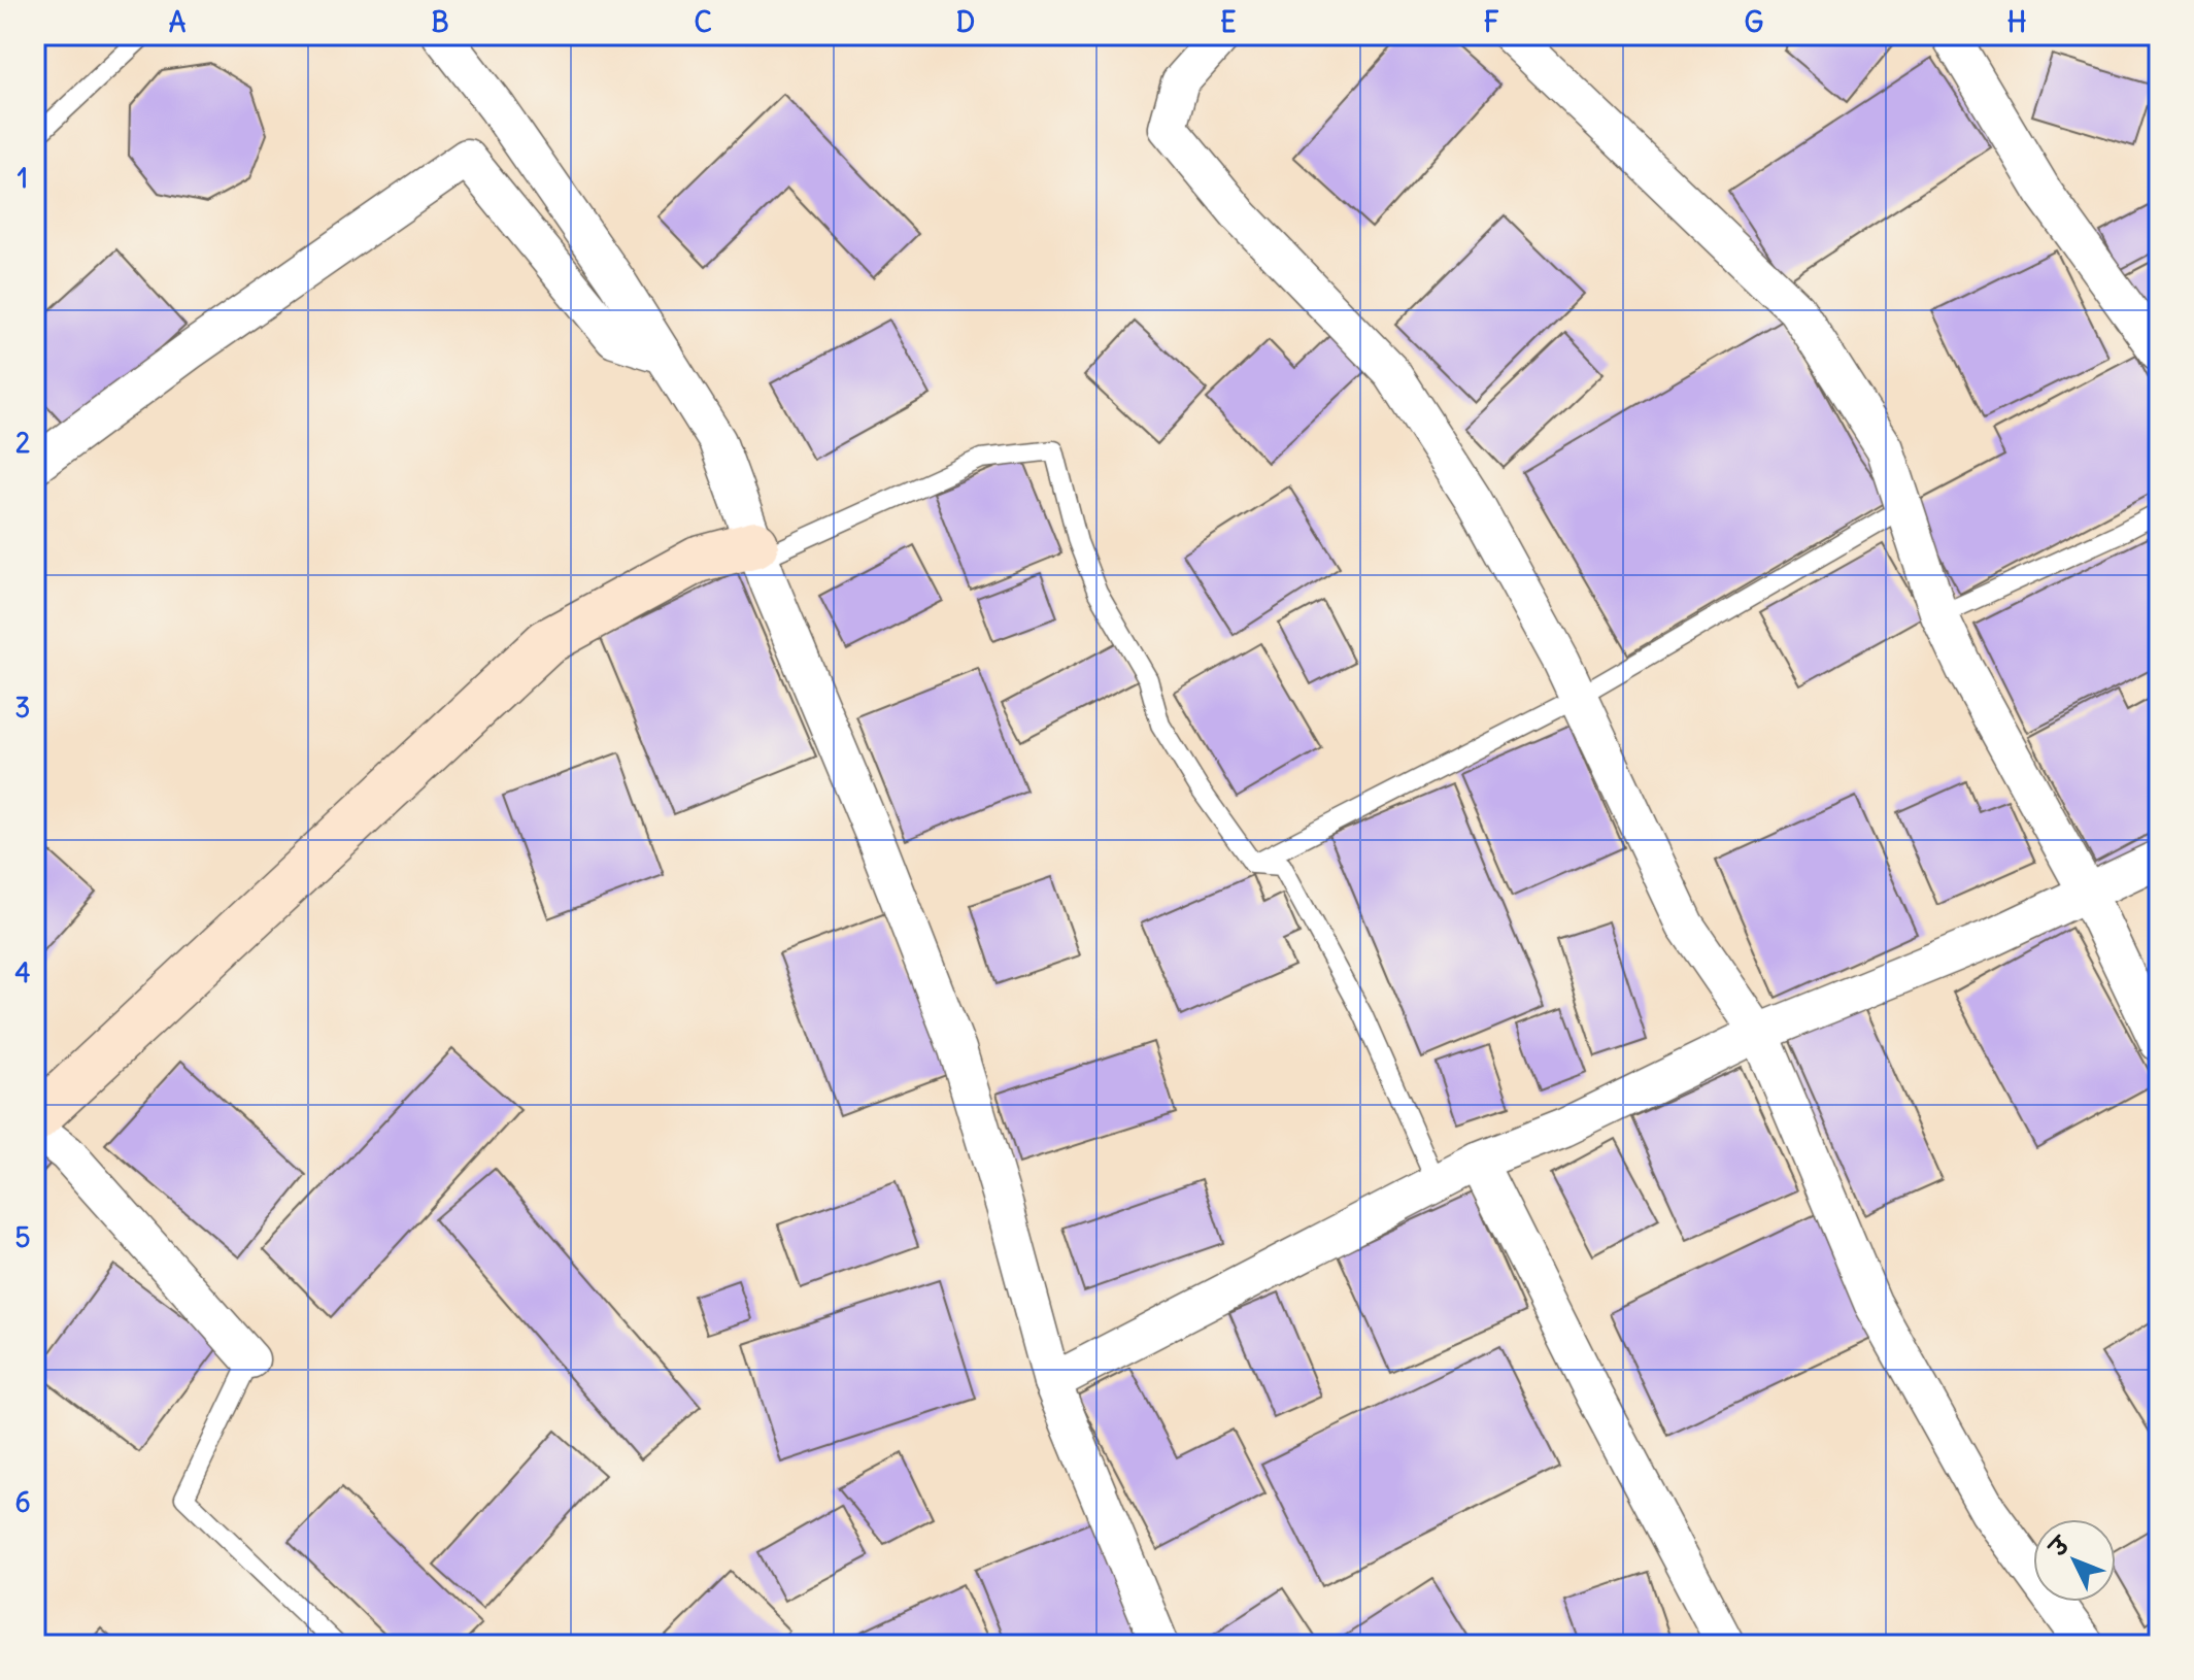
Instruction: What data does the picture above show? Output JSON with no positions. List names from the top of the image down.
{
  "north": "top left",
  "grid": {
    "columns": [
      "A",
      "B",
      "C",
      "D",
      "E",
      "F",
      "G",
      "H"
    ],
    "rows": [
      "1",
      "2",
      "3",
      "4",
      "5",
      "6"
    ]
  }
}
